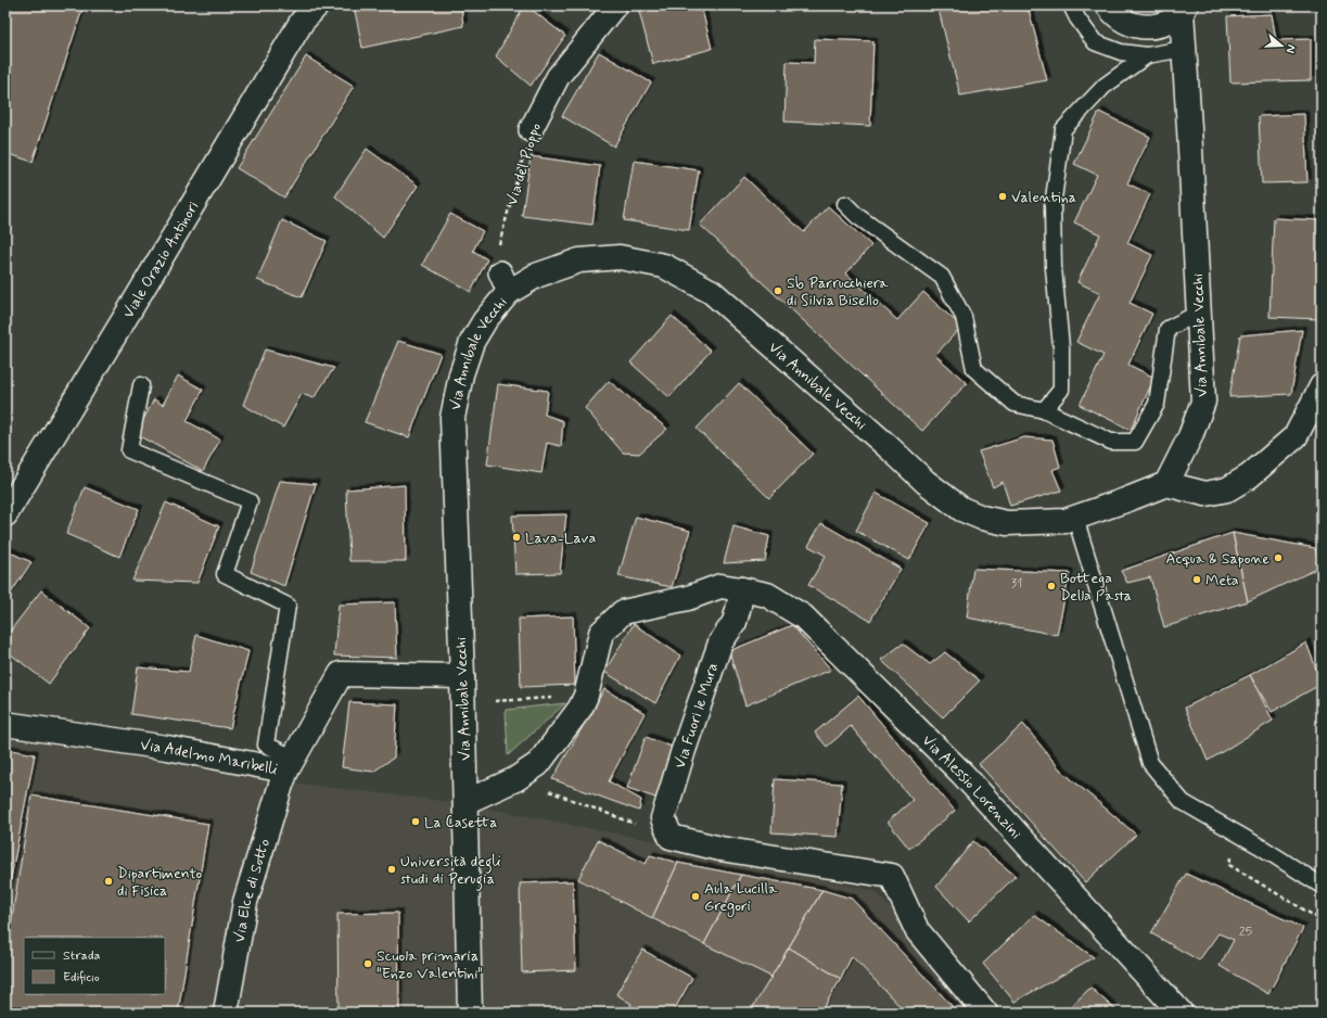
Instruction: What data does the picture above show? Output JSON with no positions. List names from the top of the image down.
{
  "streets": {
    "street": [
      "Via del Pioppo",
      "Viale Orazio Antinori",
      "Via Annibale Vecchi",
      "Via Fuori le Mura",
      "Via Adelmo Maribelli",
      "Via Alessio Lorenzini",
      "Via Elce di Sotto"
    ]
  },
  "crossings": [
    ["Via del Pioppo", "Via Annibale Vecchi"],
    ["Via Annibale Vecchi", "Via Adelmo Maribelli"],
    ["Via Fuori le Mura", "Via Alessio Lorenzini"],
    ["Via Adelmo Maribelli", "Via Elce di Sotto"]
  ],
  "places": [
    "Valentina",
    "Sb Parrucchiera di Silvia Bisello",
    "Lava-Lava",
    "Acqua & Sapone",
    "Meta",
    "Bottega Della Pasta",
    "La Casetta",
    "Università degli studi di Perugia",
    "Dipartimento di Fisica",
    "Aula Lucilla Gregori",
    "Scuola primaria \"Enzo Valentini\""
  ],
  "house_numbers": ["31", "25"],
  "legend": ["Strada", "Edificio"],
  "north": "right"
}
